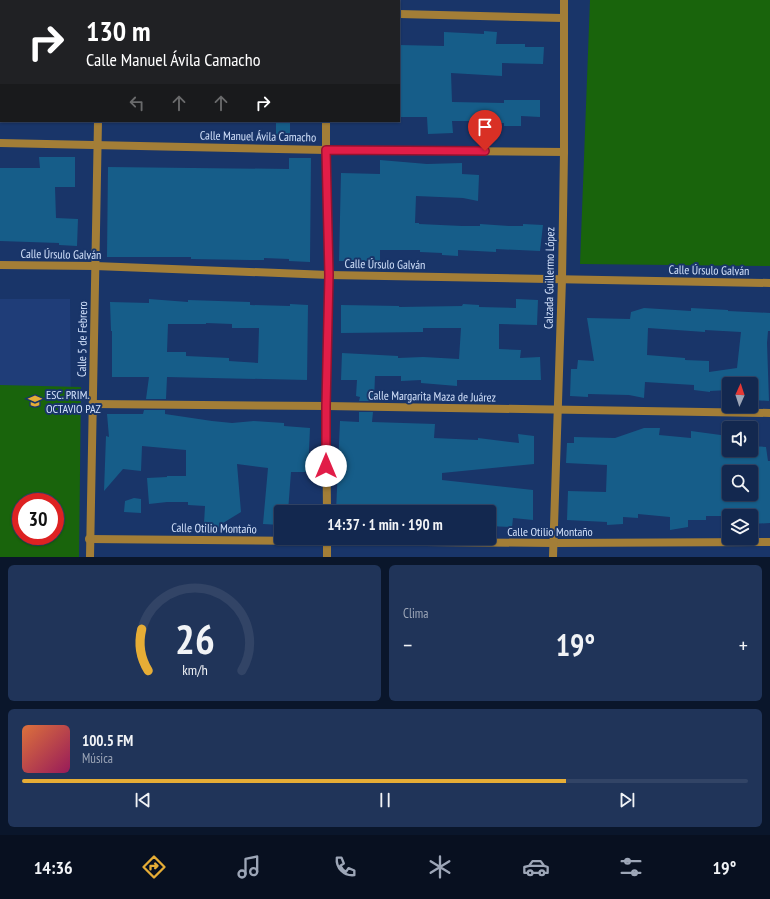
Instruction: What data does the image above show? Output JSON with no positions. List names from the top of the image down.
{
  "streets": {
    "street": [
      "Calle Manuel Ávila Camacho",
      "Calle Úrsulo Galván",
      "Calzada Guillermo López",
      "Calle 5 de Febrero",
      "Calle Margarita Maza de Juárez",
      "Calle Otilio Montaño"
    ]
  },
  "crossings": [
    ["Calle Manuel Ávila Camacho", "Calzada Guillermo López"],
    ["Calle Manuel Ávila Camacho", "Calle 5 de Febrero"],
    ["Calle Úrsulo Galván", "Calzada Guillermo López"],
    ["Calle Úrsulo Galván", "Calle 5 de Febrero"],
    ["Calzada Guillermo López", "Calle Margarita Maza de Juárez"],
    ["Calzada Guillermo López", "Calle Otilio Montaño"],
    ["Calle 5 de Febrero", "Calle Margarita Maza de Juárez"],
    ["Calle 5 de Febrero", "Calle Otilio Montaño"]
  ],
  "places": {
    "school or university": ["ESC. PRIM. OCTAVIO PAZ"]
  },
  "north": "top",
  "page": {
    "turn": ["130 m", "Calle Manuel Ávila Camacho"],
    "limit": "30",
    "trip": "14:37 · 1 min · 190 m",
    "tile": "Clima",
    "heat": ["−", "19°", "+"],
    "song": ["100.5 FM", "Música"],
    "tabs": ["14:36", "19°"],
    "gauge": ["26", "km/h"]
  }
}
